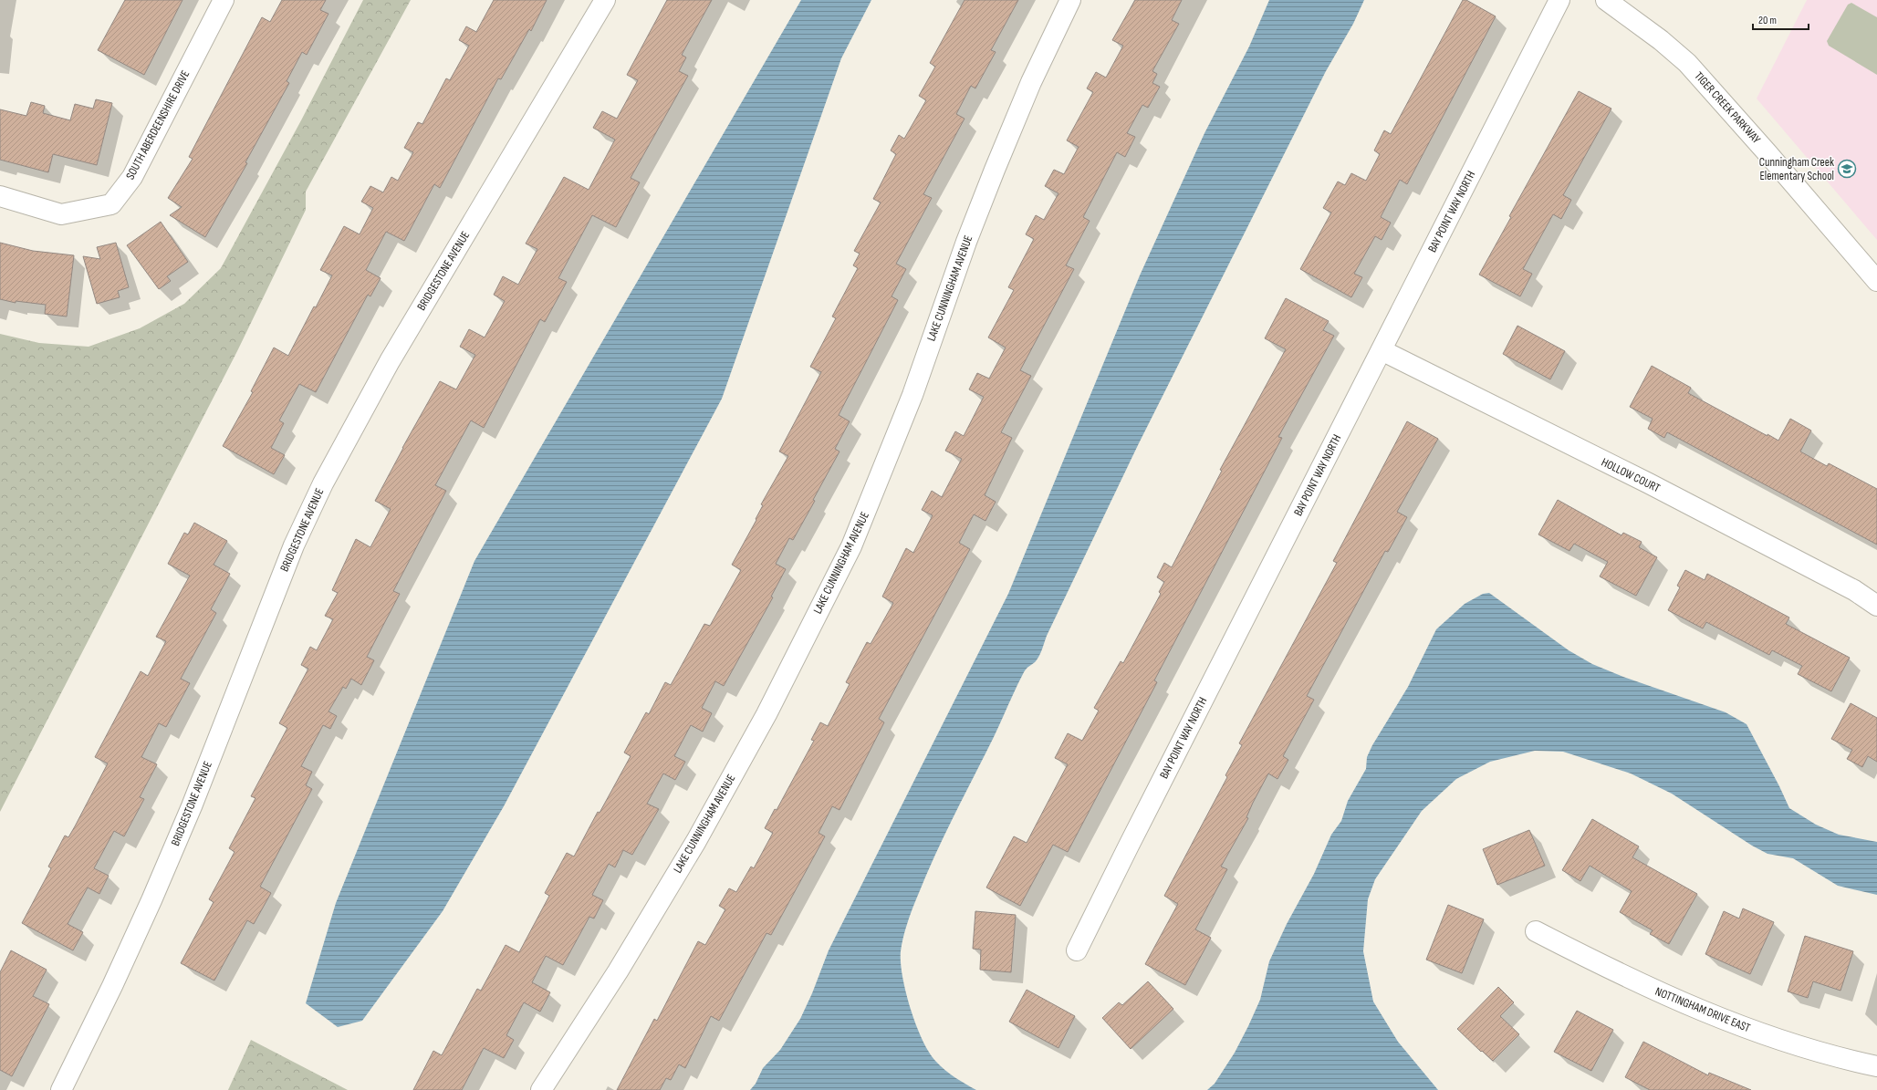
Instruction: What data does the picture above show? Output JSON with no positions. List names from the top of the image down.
{
  "streets": {
    "street": [
      "TIGER CREEK PARKWAY",
      "SOUTH ABERDEENSHIRE DRIVE",
      "BAY POINT WAY NORTH",
      "BRIDGESTONE AVENUE",
      "LAKE CUNNINGHAM AVENUE",
      "HOLLOW COURT",
      "NOTTINGHAM DRIVE EAST"
    ]
  },
  "crossings": [
    ["BAY POINT WAY NORTH", "HOLLOW COURT"]
  ],
  "places": {
    "school or university": ["Cunningham Creek Elementary School"]
  },
  "scale_bar": "20 m"
}
